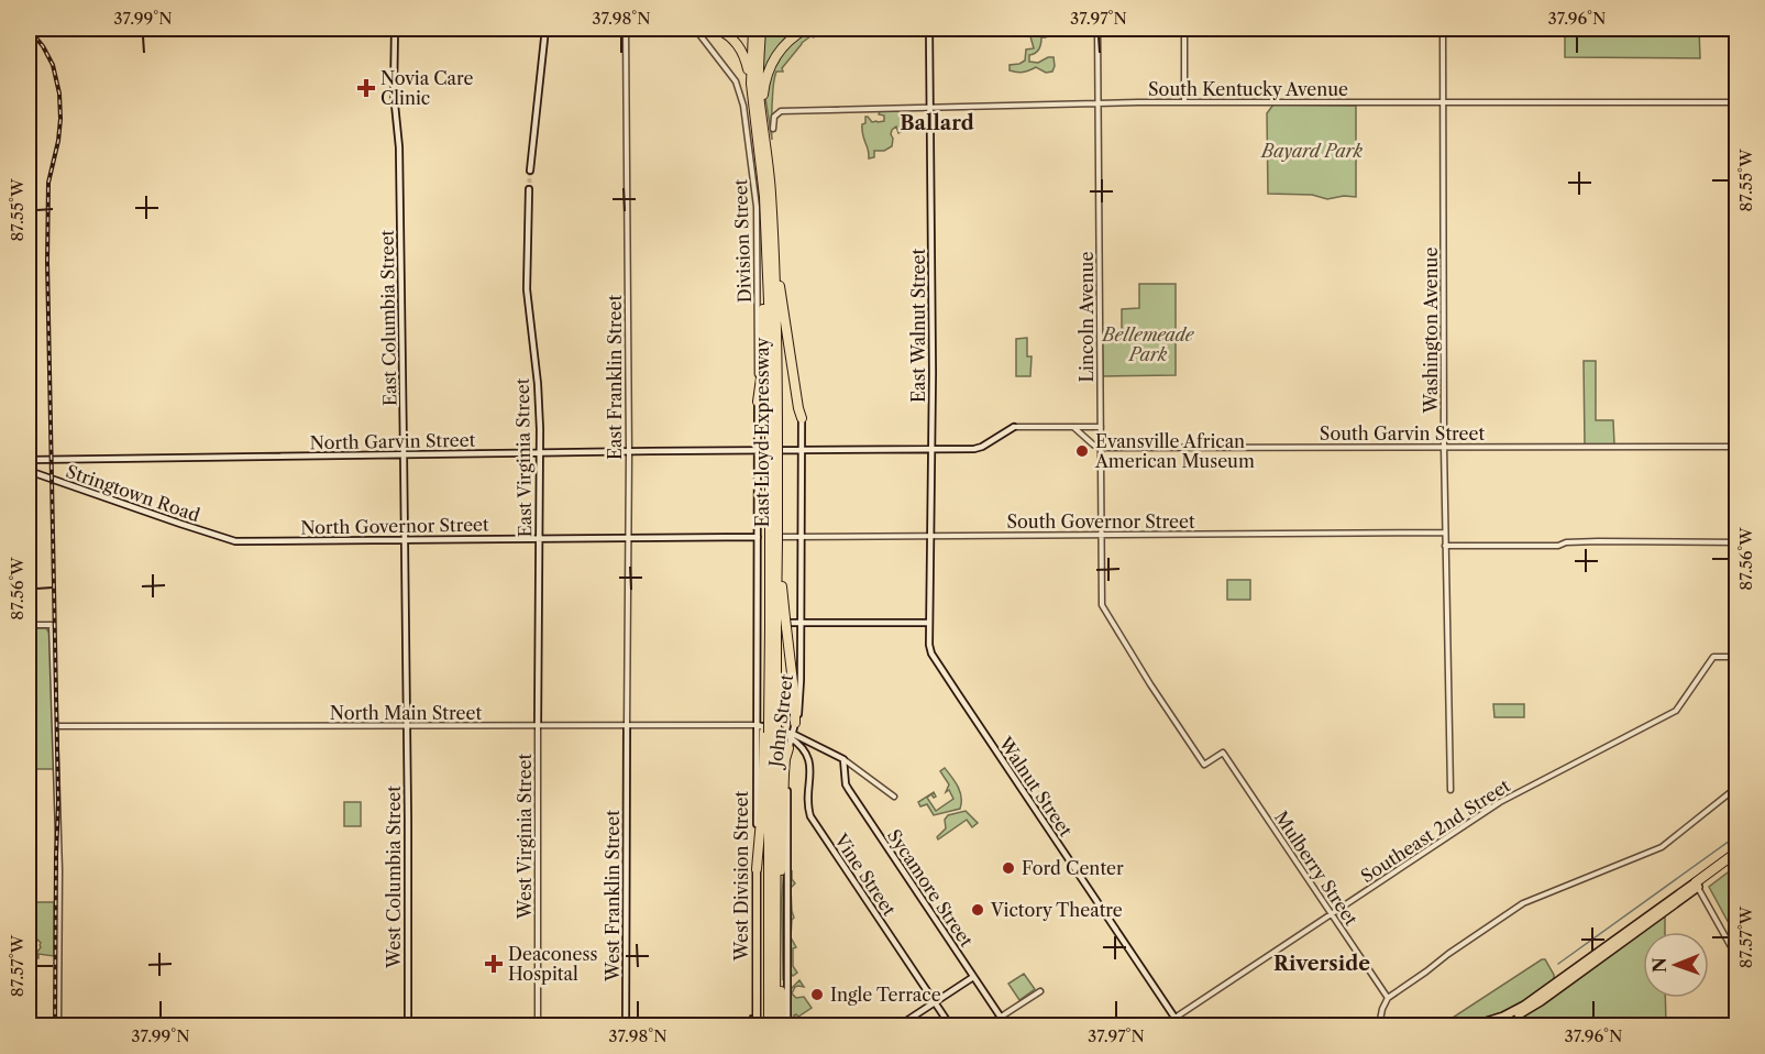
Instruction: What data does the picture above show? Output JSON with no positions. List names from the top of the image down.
{
  "streets": {
    "highway": ["East Lloyd Expressway"],
    "main road": [
      "Division Street",
      "East Columbia Street",
      "East Walnut Street",
      "North Garvin Street",
      "East Virginia Street",
      "Stringtown Road",
      "North Governor Street",
      "John Street",
      "Walnut Street",
      "Vine Street",
      "West Division Street",
      "West Columbia Street",
      "Sycamore Street",
      "West Franklin Street"
    ],
    "street": [
      "South Kentucky Avenue",
      "Lincoln Avenue",
      "Washington Avenue",
      "East Franklin Street",
      "South Garvin Street",
      "South Governor Street",
      "North Main Street",
      "Southeast 2nd Street",
      "West Virginia Street",
      "Mulberry Street"
    ]
  },
  "crossings": [
    ["South Kentucky Avenue", "Lincoln Avenue"],
    ["South Kentucky Avenue", "East Walnut Street"],
    ["South Kentucky Avenue", "Washington Avenue"],
    ["Division Street", "East Lloyd Expressway"],
    ["Division Street", "North Garvin Street"],
    ["Division Street", "South Governor Street"],
    ["Division Street", "North Governor Street"],
    ["Division Street", "North Main Street"],
    ["Division Street", "Vine Street"],
    ["Lincoln Avenue", "South Garvin Street"],
    ["Lincoln Avenue", "South Governor Street"],
    ["Lincoln Avenue", "Mulberry Street"],
    ["East Columbia Street", "North Garvin Street"],
    ["East Columbia Street", "North Governor Street"],
    ["East Columbia Street", "North Main Street"],
    ["East Columbia Street", "West Columbia Street"],
    ["East Walnut Street", "South Governor Street"],
    ["East Walnut Street", "Walnut Street"],
    ["Washington Avenue", "South Garvin Street"],
    ["Washington Avenue", "South Governor Street"],
    ["East Franklin Street", "North Garvin Street"],
    ["East Franklin Street", "North Governor Street"],
    ["East Franklin Street", "North Main Street"],
    ["East Franklin Street", "West Franklin Street"],
    ["East Lloyd Expressway", "North Main Street"],
    ["East Lloyd Expressway", "Vine Street"],
    ["North Garvin Street", "East Virginia Street"],
    ["East Virginia Street", "North Governor Street"],
    ["East Virginia Street", "North Main Street"],
    ["East Virginia Street", "West Virginia Street"],
    ["Stringtown Road", "North Governor Street"],
    ["South Governor Street", "North Governor Street"],
    ["South Governor Street", "John Street"],
    ["North Main Street", "West Virginia Street"],
    ["North Main Street", "Vine Street"],
    ["North Main Street", "West Columbia Street"],
    ["North Main Street", "West Franklin Street"],
    ["John Street", "Vine Street"],
    ["Walnut Street", "Southeast 2nd Street"],
    ["Southeast 2nd Street", "Mulberry Street"]
  ],
  "districts": ["Ballard", "Riverside"],
  "parks": ["Bayard Park", "Bellemeade Park"],
  "places": {
    "health": ["Novia Care Clinic", "Deaconess Hospital"],
    "other": [
      "Evansville African American Museum",
      "Ford Center",
      "Victory Theatre",
      "Ingle Terrace"
    ]
  },
  "north": "left",
  "coordinates": [
    "37.99°N",
    "37.98°N",
    "37.97°N",
    "37.96°N",
    "87.55°W",
    "87.56°W",
    "87.57°W"
  ]
}
